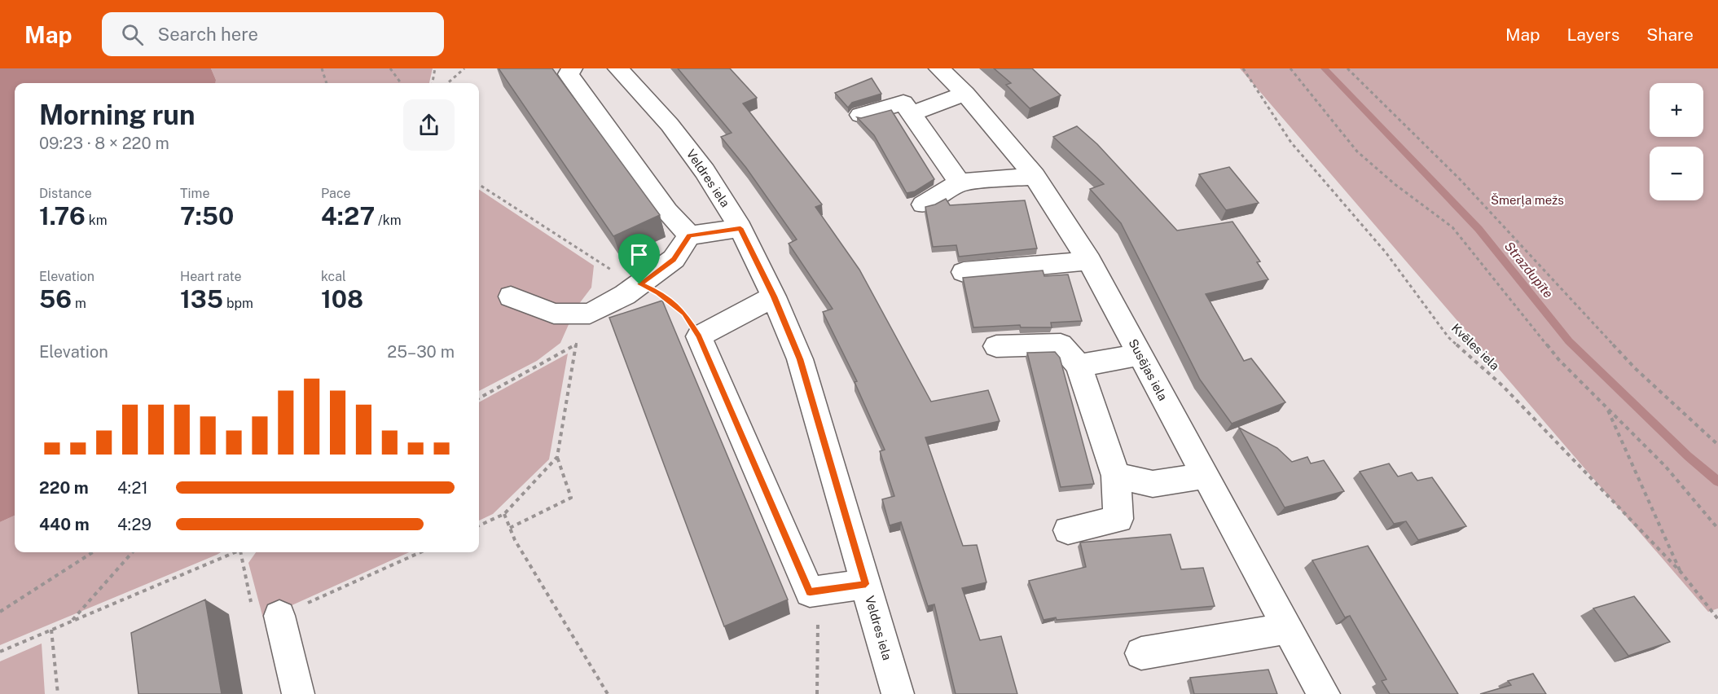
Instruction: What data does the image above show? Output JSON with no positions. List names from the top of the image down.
{
  "streets": {
    "street": ["Veldres iela", "Susējas iela"],
    "path": ["Kvēles iela"]
  },
  "water": ["Strazdupīte"],
  "parks": ["Šmerļa mežs"],
  "page": {
    "header": "Map",
    "search": "Search here",
    "nav": ["Map", "Layers", "Share"],
    "map_buttons": ["+", "−"],
    "heading": ["Morning run", "09:23 · 8 × 220 m"],
    "stats": [
      ["Distance", "1.76 km"],
      ["Time", "7:50"],
      ["Pace", "4:27 /km"],
      ["Elevation", "56 m"],
      ["Heart rate", "135 bpm"],
      ["kcal", "108"]
    ],
    "chart": ["Elevation", "25–30 m"],
    "list": [
      {
        "name": "220 m",
        "note": "4:21"
      },
      {
        "name": "440 m",
        "note": "4:29"
      }
    ]
  }
}
